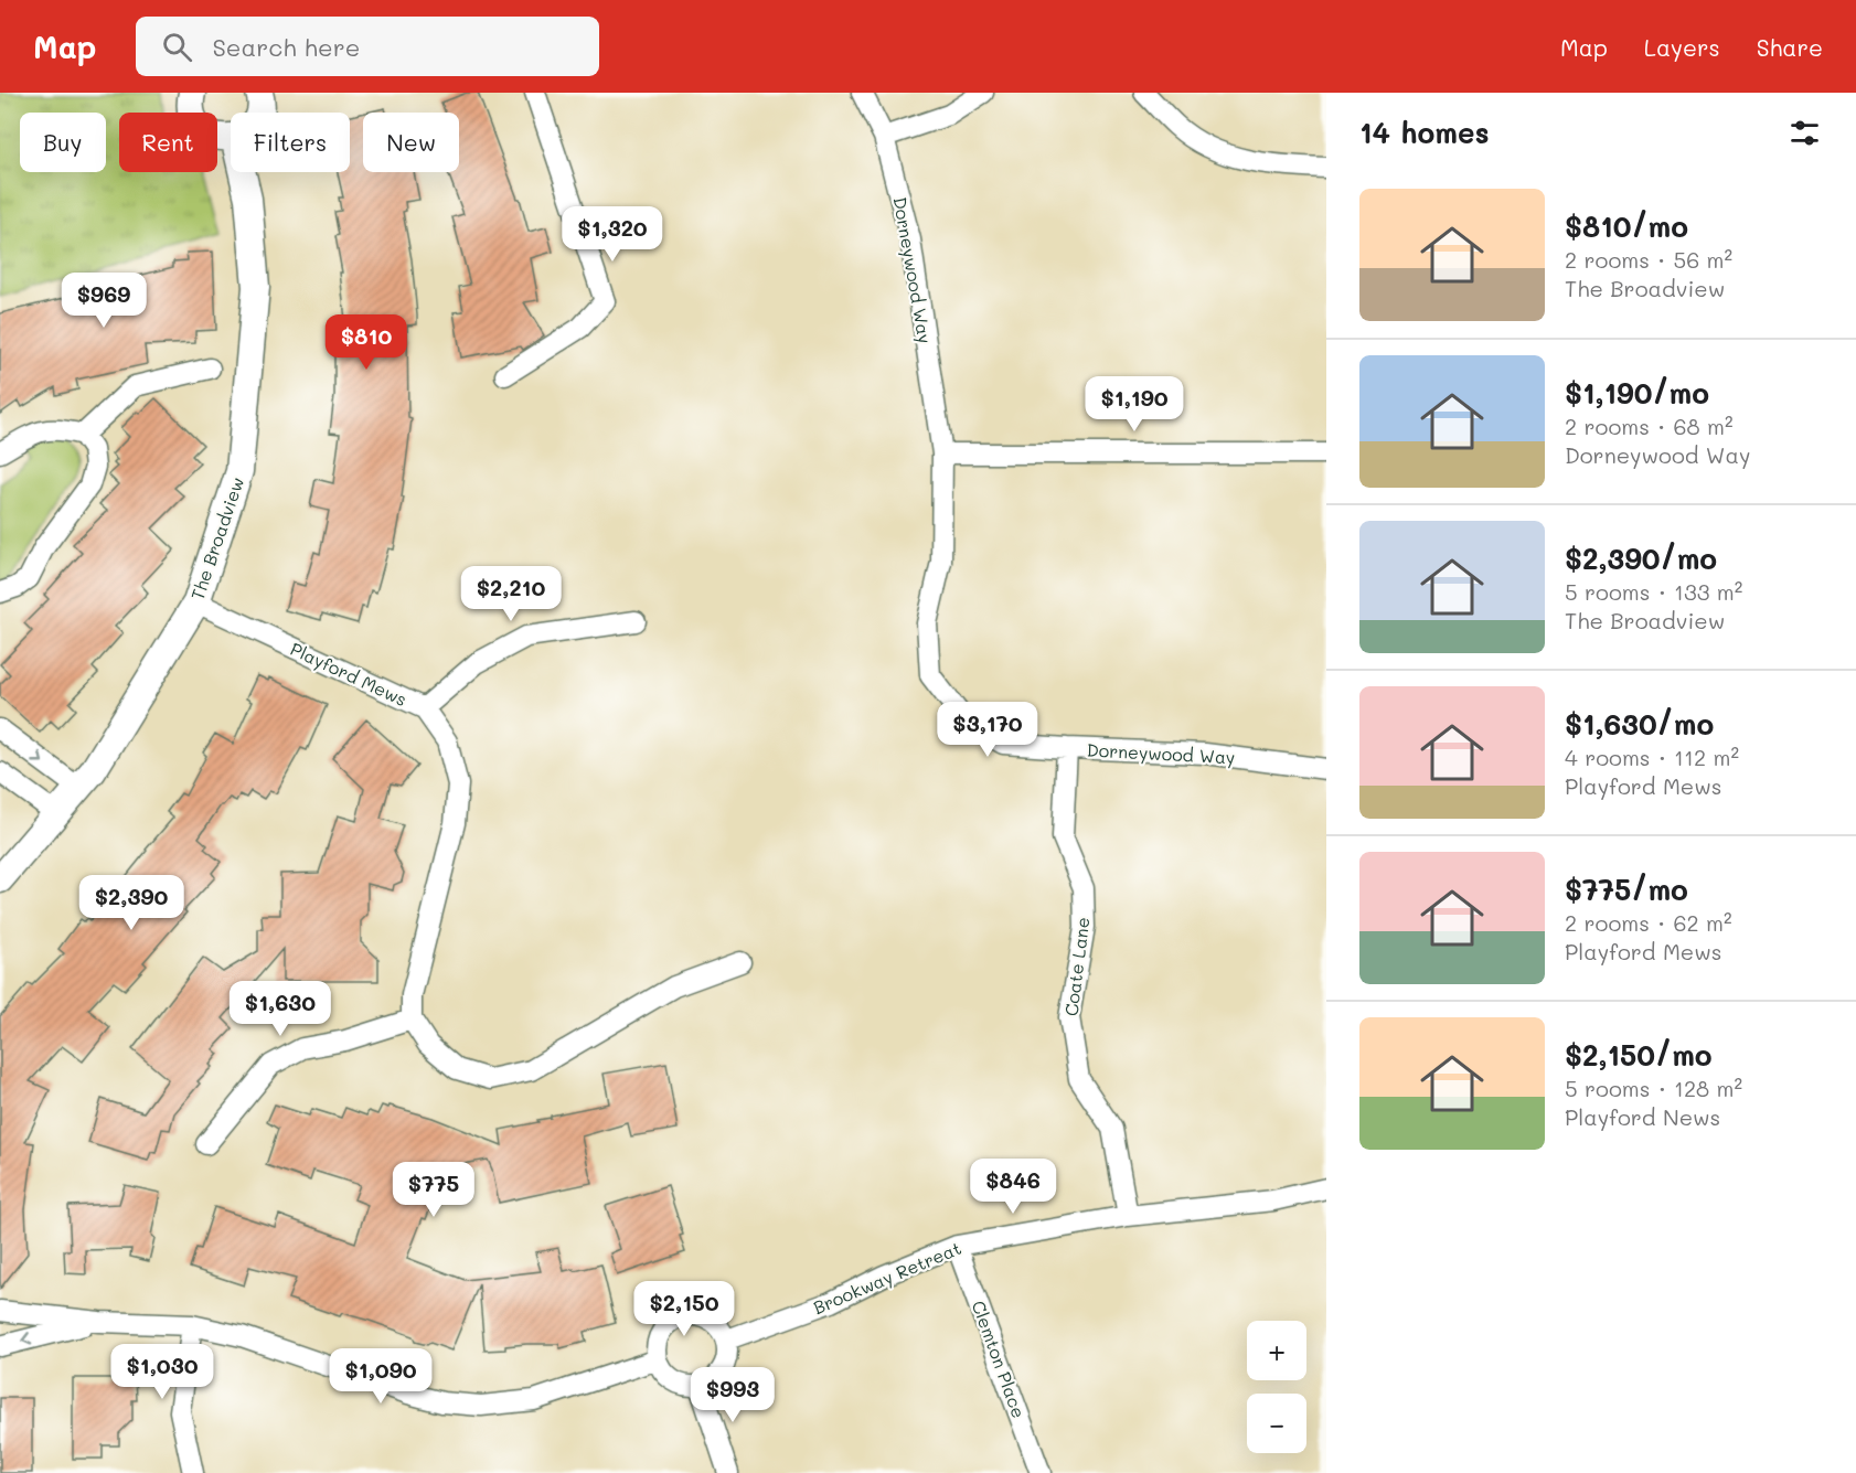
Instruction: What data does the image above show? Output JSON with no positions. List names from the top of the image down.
{
  "streets": {
    "street": [
      "Dorneywood Way",
      "The Broadview",
      "Playford Mews",
      "Coate Lane",
      "Brookway Retreat",
      "Clemton Place"
    ]
  },
  "crossings": [
    ["Dorneywood Way", "Coate Lane"],
    ["The Broadview", "Playford Mews"],
    ["Coate Lane", "Brookway Retreat"],
    ["Brookway Retreat", "Clemton Place"]
  ],
  "page": {
    "header": "Map",
    "search": "Search here",
    "nav": ["Map", "Layers", "Share"],
    "heading": "14 homes",
    "chip": [
      "Buy",
      "Rent",
      "Filters",
      "New"
    ],
    "list": [
      {
        "name": "$810/mo",
        "note": "2 rooms · 56 m² · The Broadview"
      },
      {
        "name": "$1,190/mo",
        "note": "2 rooms · 68 m² · Dorneywood Way"
      },
      {
        "name": "$2,390/mo",
        "note": "5 rooms · 133 m² · The Broadview"
      },
      {
        "name": "$1,630/mo",
        "note": "4 rooms · 112 m² · Playford Mews"
      },
      {
        "name": "$775/mo",
        "note": "2 rooms · 62 m² · Playford Mews"
      },
      {
        "name": "$2,150/mo",
        "note": "5 rooms · 128 m² · Playford News"
      }
    ],
    "price": [
      "$1,320",
      "$969",
      "$810",
      "$1,190",
      "$2,210",
      "$3,170",
      "$2,390",
      "$1,630",
      "$846",
      "$775",
      "$2,150",
      "$1,030",
      "$1,090",
      "$993"
    ],
    "map_buttons": ["+", "−"]
  }
}
